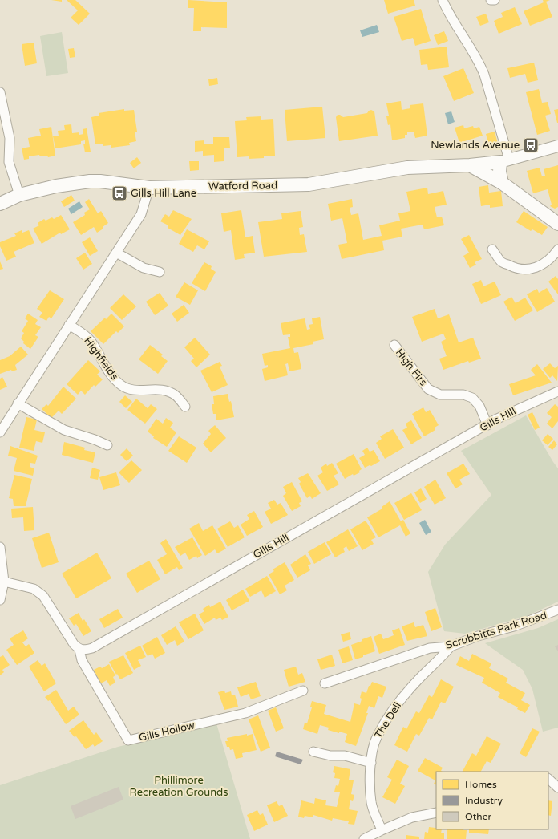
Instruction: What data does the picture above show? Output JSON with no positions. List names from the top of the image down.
{
  "streets": {
    "main road": ["Watford Road"],
    "street": [
      "Highfields",
      "High Firs",
      "Gills Hill",
      "Scrubbitts Park Road",
      "The Dell",
      "Gills Hollow"
    ]
  },
  "crossings": [
    ["High Firs", "Gills Hill"],
    ["Gills Hill", "Gills Hollow"],
    ["Scrubbitts Park Road", "The Dell"]
  ],
  "parks": ["Phillimore Recreation Grounds"],
  "places": {
    "bus stop": ["Newlands Avenue", "Gills Hill Lane"]
  },
  "legend": ["Homes", "Industry", "Other"]
}
